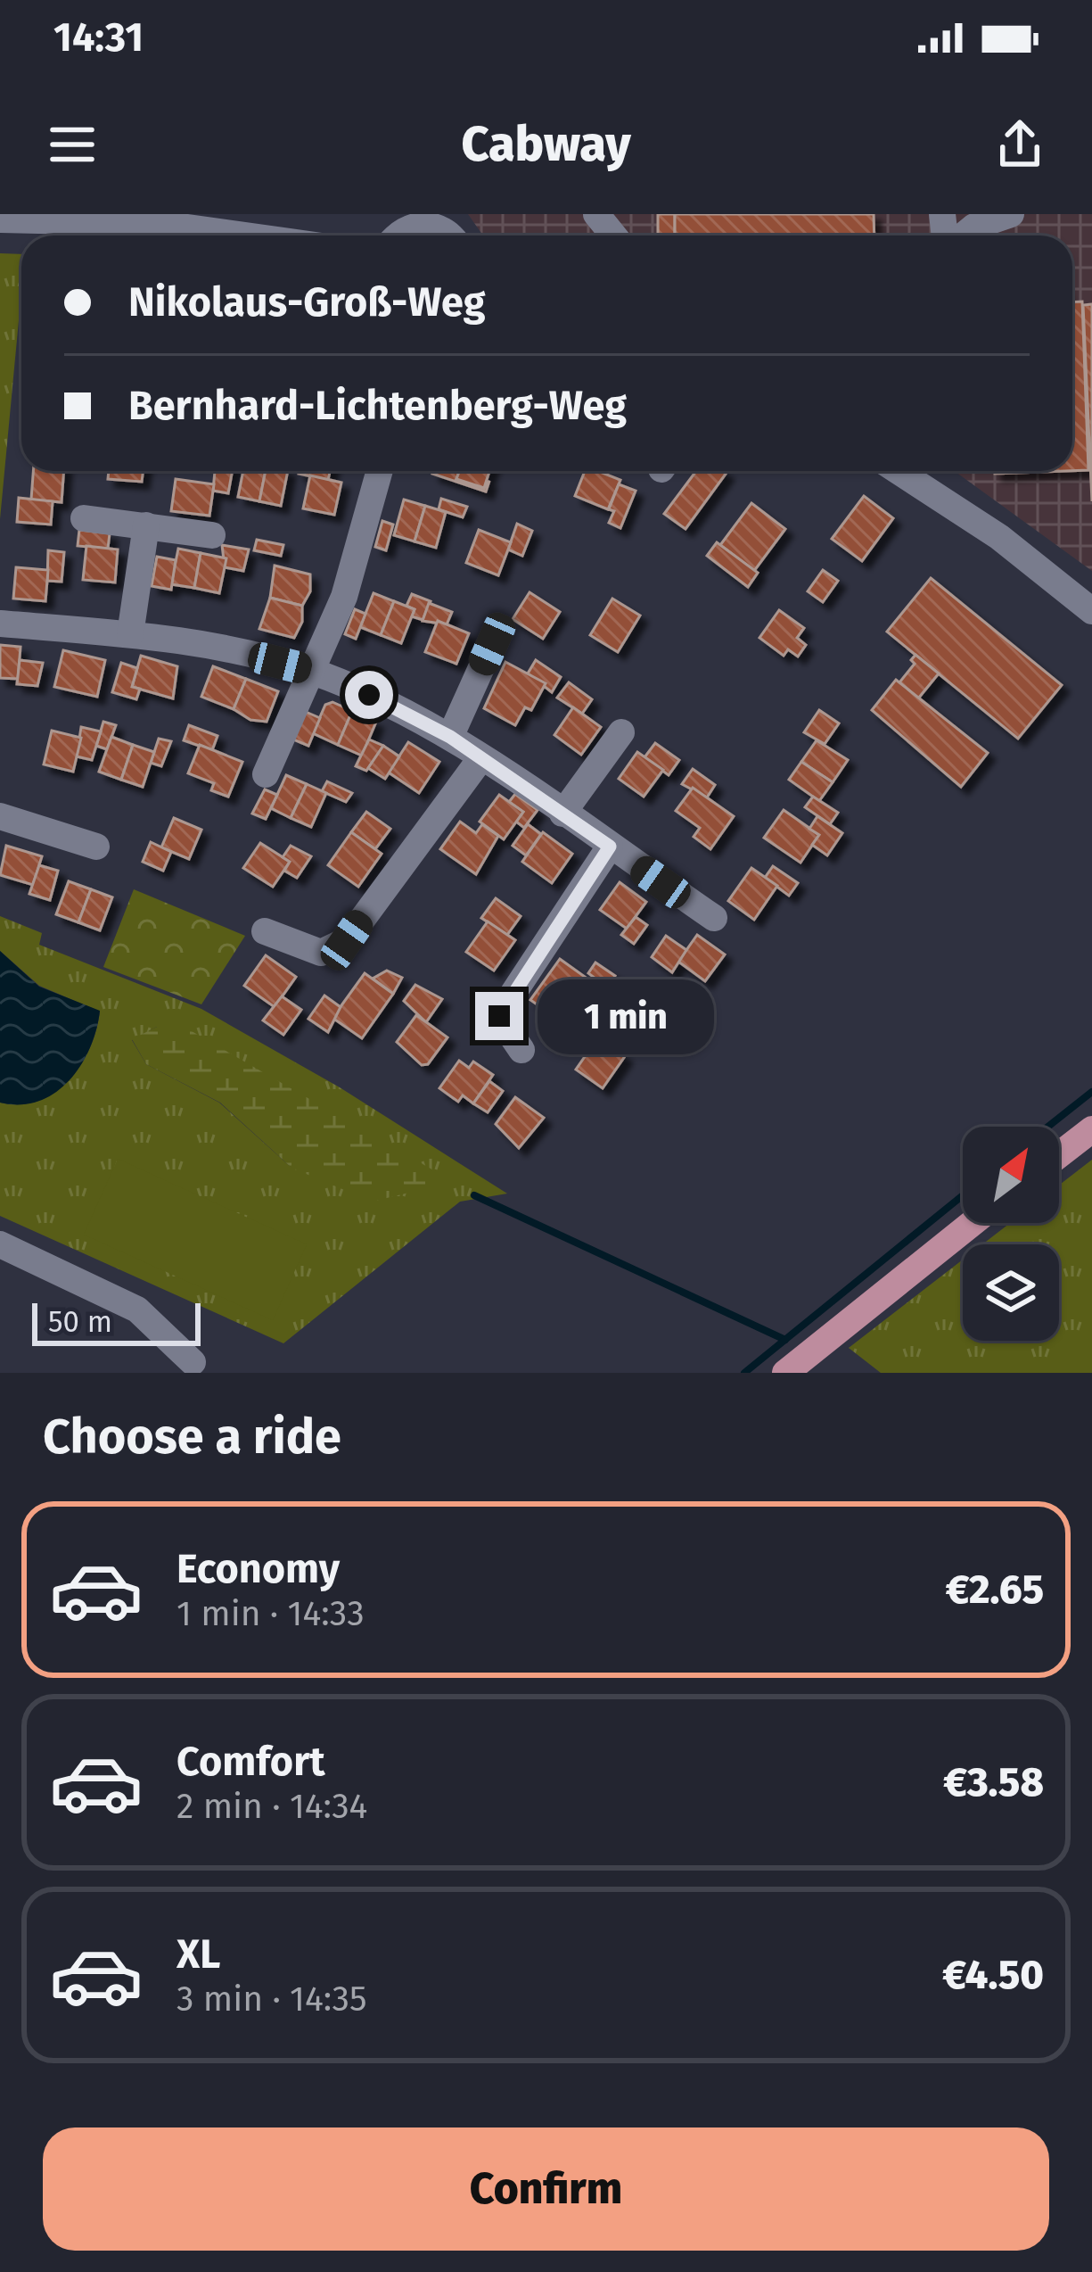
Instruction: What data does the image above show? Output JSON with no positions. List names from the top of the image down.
{
  "scale_bar": "50 m",
  "north": "top right",
  "page": {
    "status": "14:31",
    "header": "Cabway",
    "banner": ["Nikolaus-Groß-Weg", "Bernhard-Lichtenberg-Weg"],
    "bubble": "1 min",
    "scale": "50 m",
    "heading": "Choose a ride",
    "list": [
      {
        "name": "Economy",
        "note": "1 min · 14:33",
        "value": "€2.65"
      },
      {
        "name": "Comfort",
        "note": "2 min · 14:34",
        "value": "€3.58"
      },
      {
        "name": "XL",
        "note": "3 min · 14:35",
        "value": "€4.50"
      }
    ],
    "buttons": "Confirm"
  }
}
